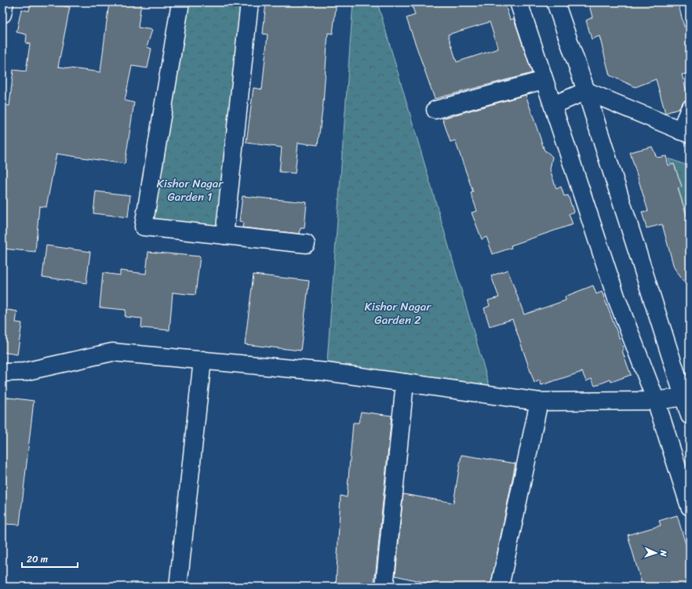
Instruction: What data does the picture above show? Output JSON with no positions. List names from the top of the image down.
{
  "parks": ["Kishor Nagar Garden 1", "Kishor Nagar Garden 2"],
  "scale_bar": "20 m",
  "north": "right"
}
